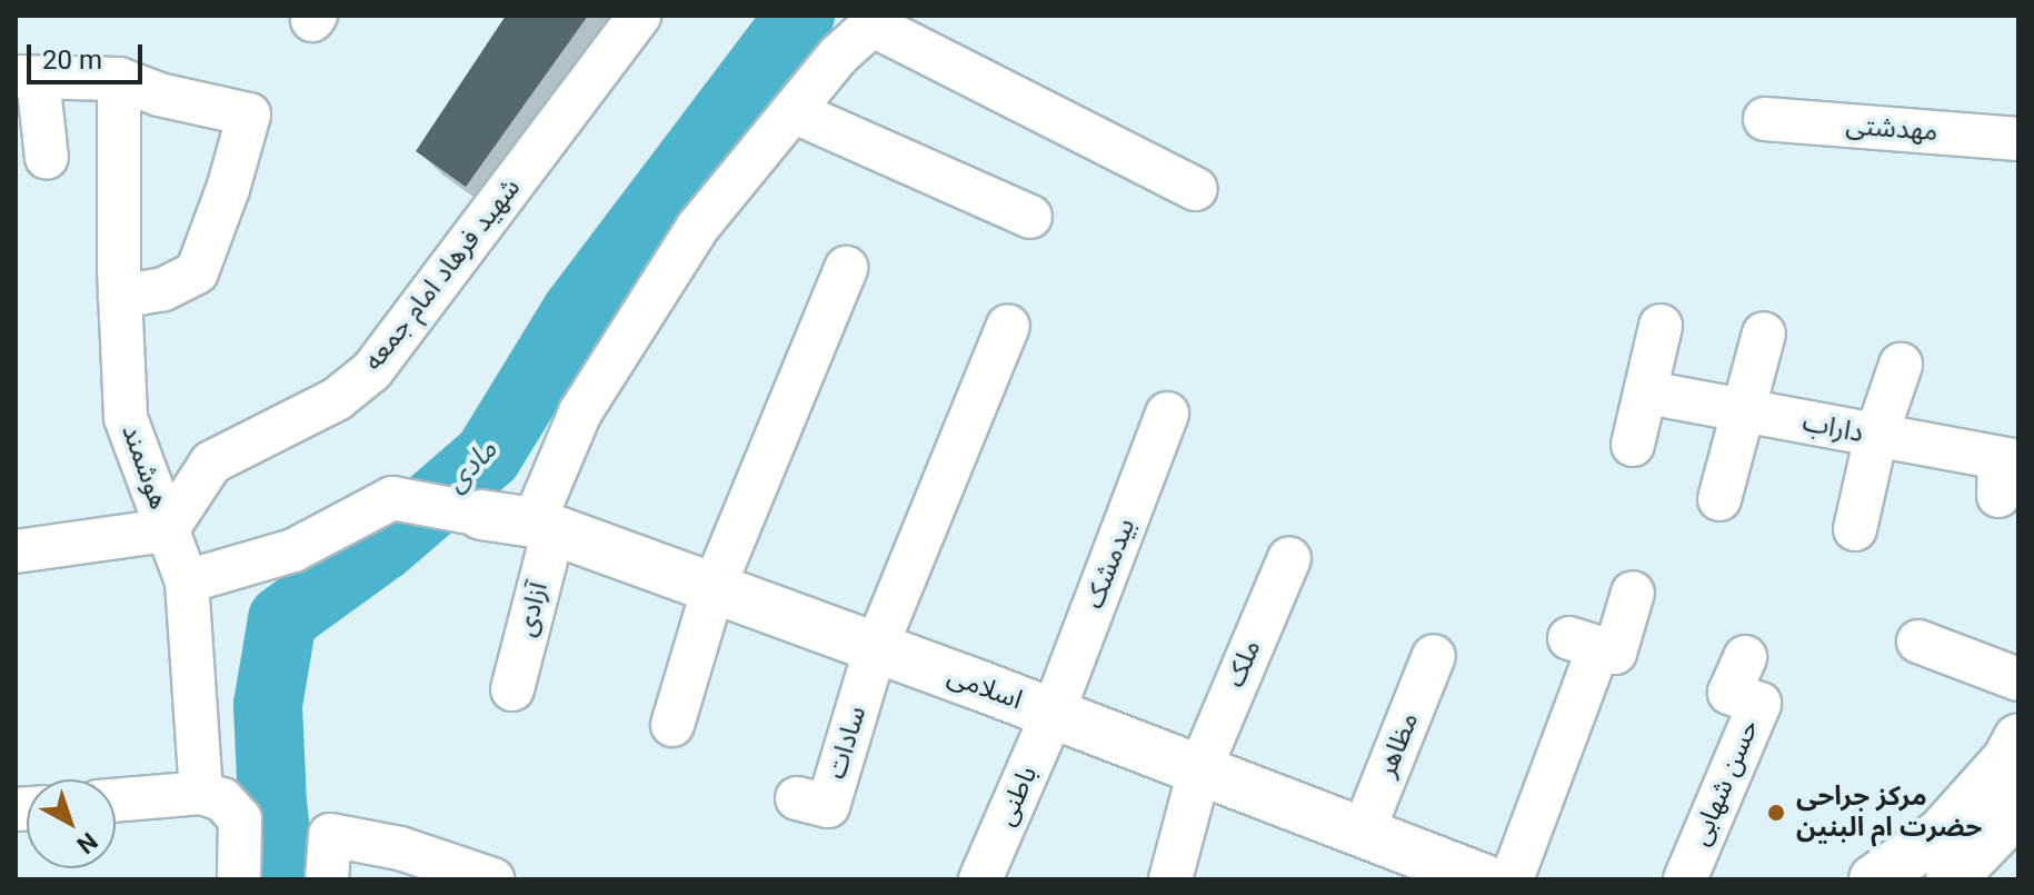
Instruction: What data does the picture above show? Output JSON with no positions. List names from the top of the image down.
{
  "streets": {
    "street": [
      "مهدشتی",
      "شهید فرهاد امام جمعه",
      "داراب",
      "هوشمند",
      "بیدمشک",
      "آزادی",
      "ملک",
      "اسلامی",
      "سادات",
      "مظاهر",
      "حسن شهابی",
      "باطنی"
    ]
  },
  "crossings": [
    ["شهید فرهاد امام جمعه", "هوشمند"],
    ["بیدمشک", "اسلامی"],
    ["بیدمشک", "باطنی"],
    ["آزادی", "اسلامی"],
    ["ملک", "اسلامی"],
    ["اسلامی", "سادات"],
    ["اسلامی", "مظاهر"],
    ["اسلامی", "باطنی"]
  ],
  "water": ["مادی"],
  "places": ["مرکز جراحی حضرت ام البنین"],
  "scale_bar": "20 m",
  "north": "bottom right"
}
